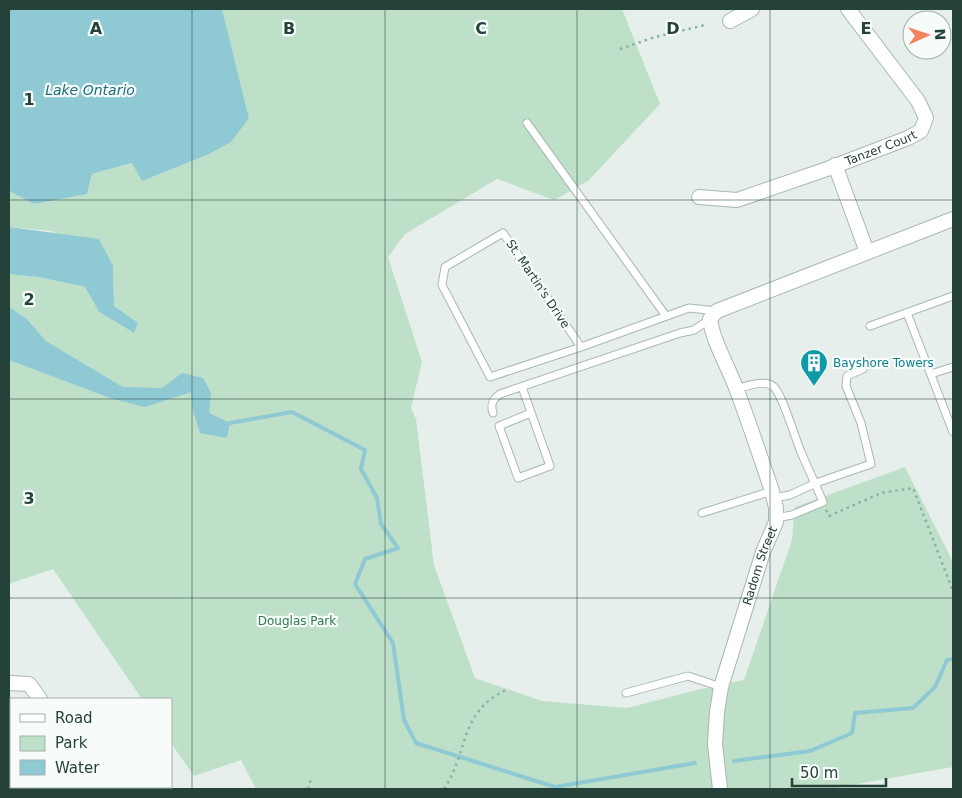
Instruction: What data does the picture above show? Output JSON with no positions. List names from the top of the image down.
{
  "streets": {
    "street": ["Tanzer Court", "St. Martin's Drive", "Radom Street"]
  },
  "crossings": [
    ["St. Martin's Drive", "Radom Street"]
  ],
  "water": ["Lake Ontario"],
  "parks": ["Douglas Park"],
  "places": {
    "building": ["Bayshore Towers"]
  },
  "legend": ["Road", "Park", "Water"],
  "scale_bar": "50 m",
  "north": "right",
  "grid": {
    "columns": [
      "A",
      "B",
      "C",
      "D",
      "E"
    ],
    "rows": ["1", "2", "3"]
  }
}
